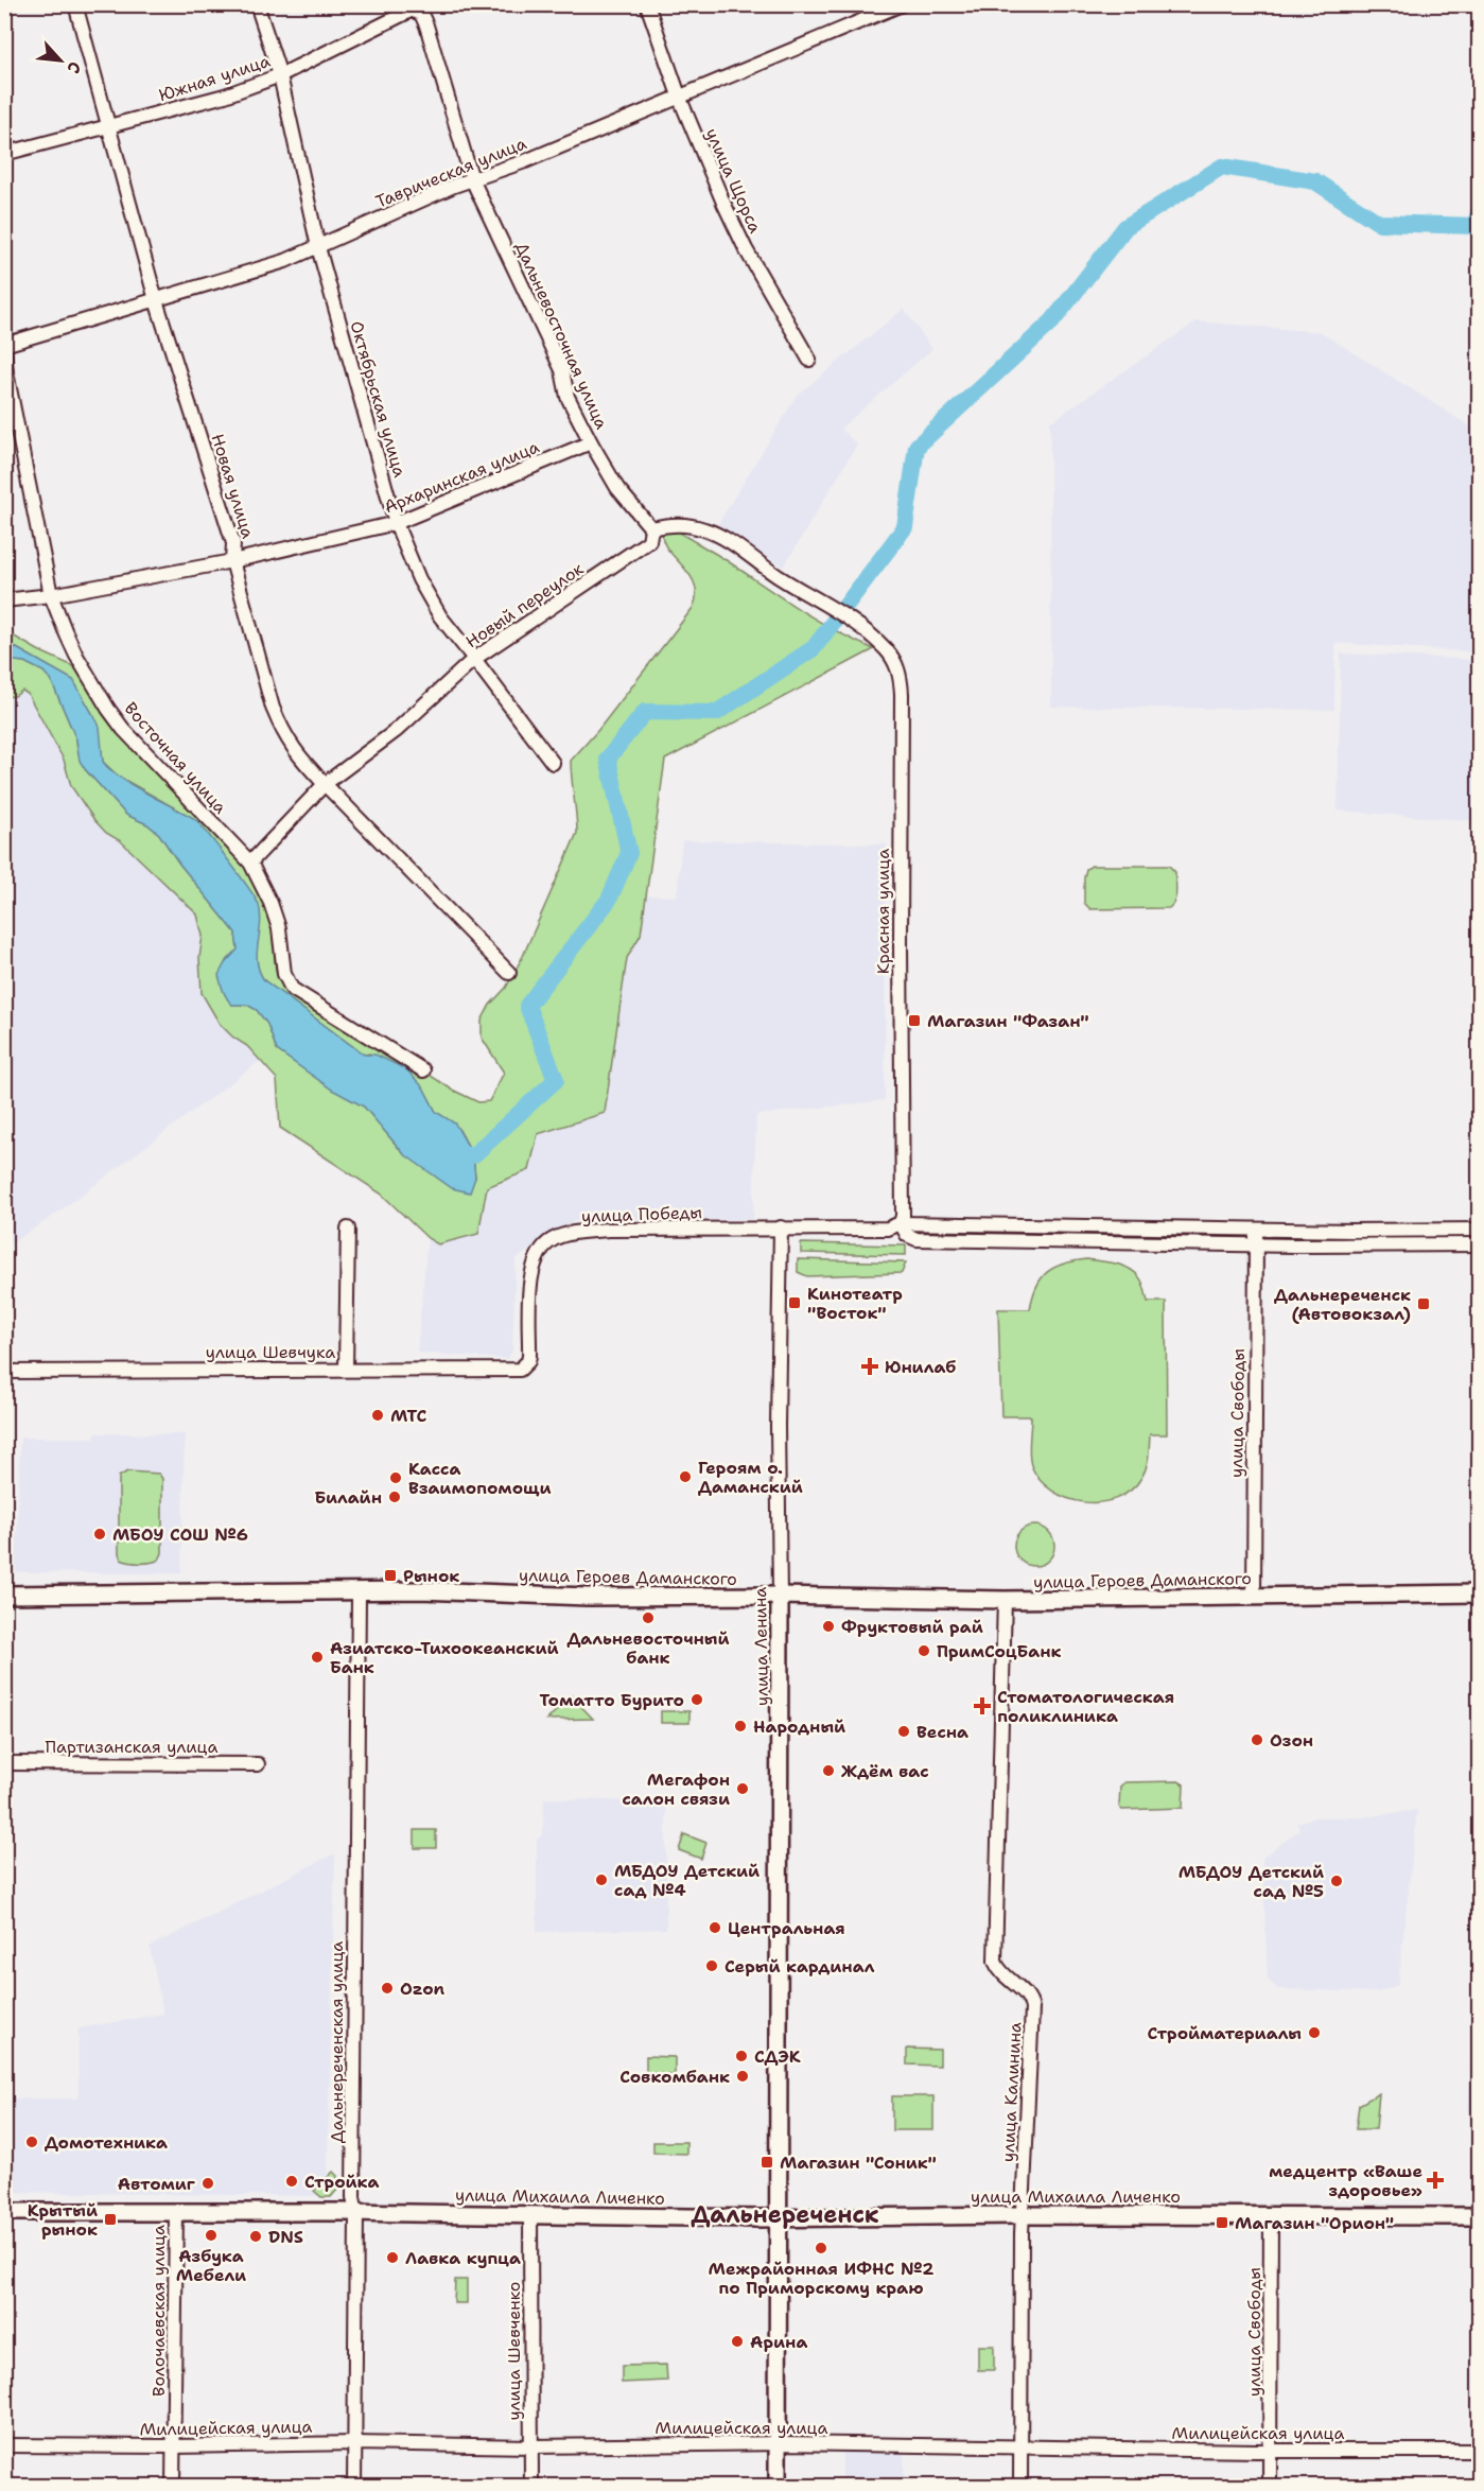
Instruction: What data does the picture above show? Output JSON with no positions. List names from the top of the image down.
{
  "streets": {
    "main road": ["улица Героев Даманского", "улица Ленина", "улица Михаила Личенко"],
    "street": [
      "Южная улица",
      "Таврическая улица",
      "улица Щорса",
      "Дальневосточная улица",
      "Октябрьская улица",
      "Архаринская улица",
      "Новая улица",
      "Новый переулок",
      "Восточная улица",
      "Красная улица",
      "улица Победы",
      "улица Шевчука",
      "улица Свободы",
      "Партизанская улица",
      "Дальнереченская улица",
      "улица Калинина",
      "Волочаевская улица",
      "улица Шевченко",
      "Милицейская улица"
    ]
  },
  "crossings": [
    ["Южная улица", "Дальневосточная улица"],
    ["Южная улица", "Октябрьская улица"],
    ["Южная улица", "Новая улица"],
    ["Таврическая улица", "улица Щорса"],
    ["Таврическая улица", "Дальневосточная улица"],
    ["Таврическая улица", "Октябрьская улица"],
    ["Таврическая улица", "Новая улица"],
    ["Дальневосточная улица", "Архаринская улица"],
    ["Дальневосточная улица", "Новый переулок"],
    ["Дальневосточная улица", "Красная улица"],
    ["Октябрьская улица", "Архаринская улица"],
    ["Октябрьская улица", "Новый переулок"],
    ["Архаринская улица", "Новая улица"],
    ["Архаринская улица", "Восточная улица"],
    ["Новая улица", "Новый переулок"],
    ["Новый переулок", "Восточная улица"],
    ["Новый переулок", "Красная улица"],
    ["Красная улица", "улица Победы"],
    ["улица Победы", "улица Шевчука"],
    ["улица Победы", "улица Свободы"],
    ["улица Победы", "улица Ленина"],
    ["улица Свободы", "улица Героев Даманского"],
    ["улица Свободы", "улица Михаила Личенко"],
    ["улица Свободы", "Милицейская улица"],
    ["улица Героев Даманского", "улица Ленина"],
    ["улица Героев Даманского", "улица Калинина"],
    ["улица Ленина", "улица Михаила Личенко"],
    ["улица Ленина", "Милицейская улица"],
    ["Дальнереченская улица", "улица Михаила Личенко"],
    ["Дальнереченская улица", "Милицейская улица"],
    ["улица Калинина", "улица Михаила Личенко"],
    ["улица Калинина", "Милицейская улица"],
    ["улица Михаила Личенко", "Волочаевская улица"],
    ["улица Михаила Личенко", "улица Шевченко"],
    ["Волочаевская улица", "Милицейская улица"],
    ["улица Шевченко", "Милицейская улица"]
  ],
  "districts": ["Дальнереченск"],
  "places": {
    "transit": [
      "Магазин \"Фазан\"",
      "Кинотеатр \"Восток\"",
      "Дальнереченск (Автовокзал)",
      "Рынок",
      "Магазин \"Соник\"",
      "Крытый рынок",
      "Магазин \"Орион\""
    ],
    "health": ["Юнилаб", "Стоматологическая поликлиника", "медцентр «Ваше здоровье»"],
    "other": [
      "МТС",
      "Героям о. Даманский",
      "Касса Взаимопомощи",
      "Билайн",
      "МБОУ СОШ №6",
      "Дальневосточный банк",
      "Фруктовый рай",
      "ПримСоцБанк",
      "Азиатско-Тихоокеанский Банк",
      "Томатто Бурито",
      "Народный",
      "Весна",
      "Озон",
      "Ждём вас",
      "Мегафон салон связи",
      "МБДОУ Детский сад №4",
      "МБДОУ Детский сад №5",
      "Центральная",
      "Серый кардинал",
      "Ozon",
      "Стройматериалы",
      "СДЭК",
      "Совкомбанк",
      "Домотехника",
      "Стройка",
      "Автомиг",
      "Азбука Мебели",
      "DNS",
      "Межрайонная ИФНС №2 по Приморскому краю",
      "Лавка купца",
      "Арина"
    ]
  },
  "north": "bottom right"
}
